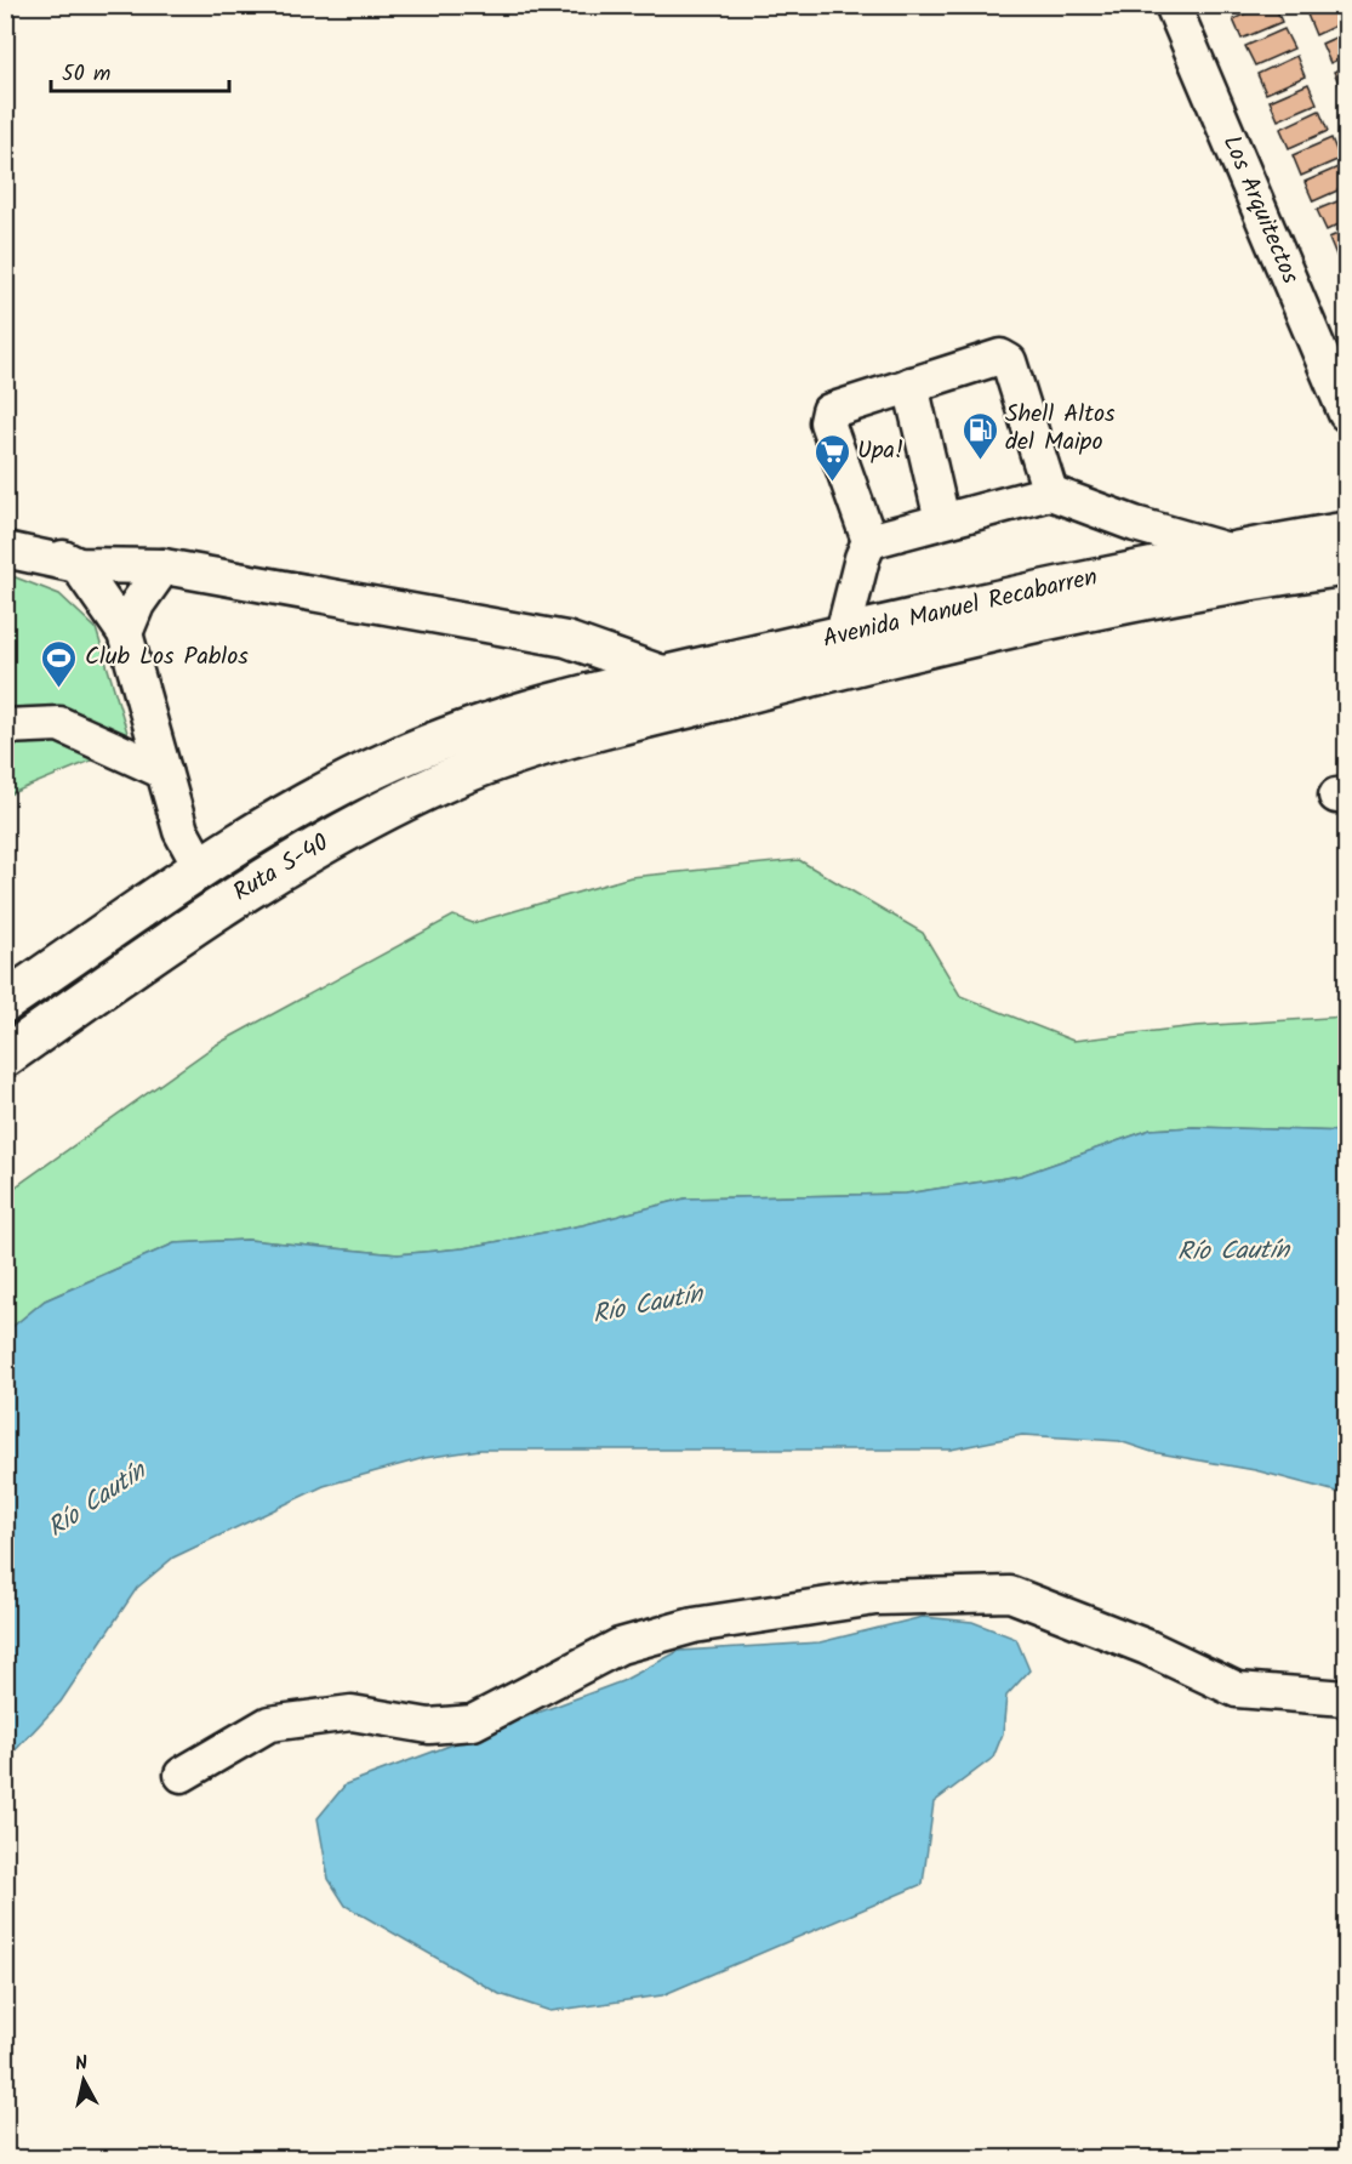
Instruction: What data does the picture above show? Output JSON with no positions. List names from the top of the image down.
{
  "streets": {
    "main road": ["Avenida Manuel Recabarren", "Ruta S-40"],
    "street": ["Los Arquitectos"]
  },
  "crossings": [
    ["Avenida Manuel Recabarren", "Ruta S-40"]
  ],
  "water": ["Río Cautín"],
  "places": {
    "fuel station": ["Shell Altos del Maipo"],
    "supermarket": ["Upa!"],
    "sports": ["Club Los Pablos"]
  },
  "scale_bar": "50 m",
  "north": "top"
}
